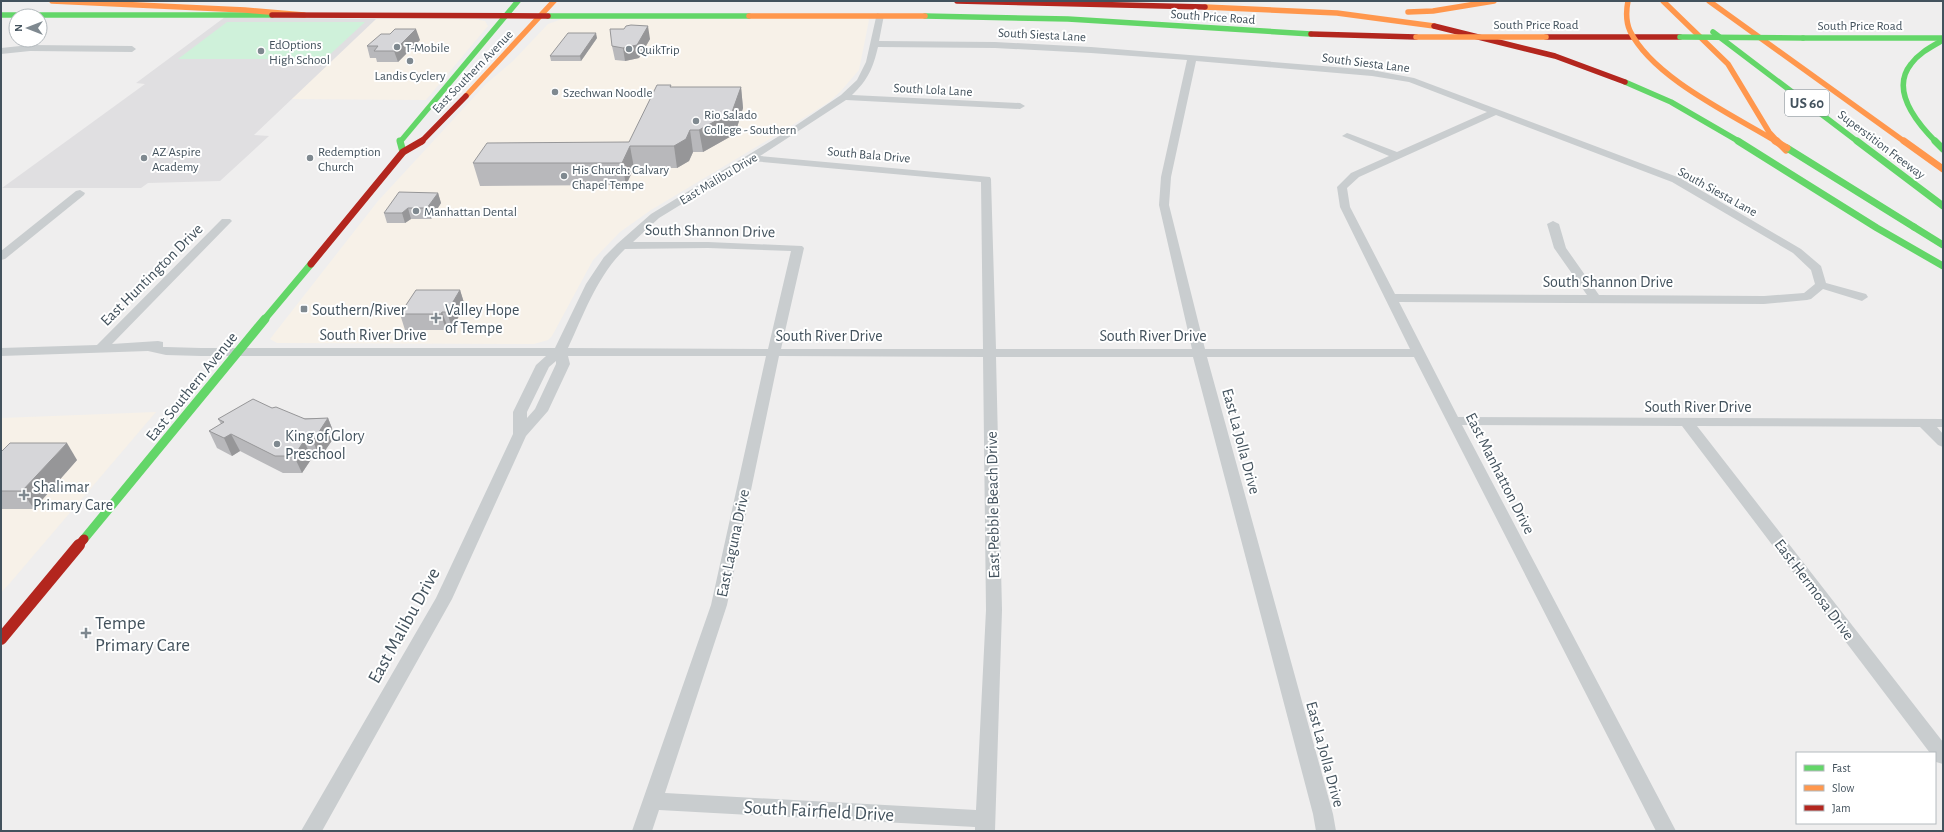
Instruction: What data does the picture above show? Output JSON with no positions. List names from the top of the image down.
{
  "streets": {
    "main road": [
      "South Price Road",
      "East Southern Avenue",
      "US 60",
      "Superstition Freeway"
    ],
    "street": [
      "South Siesta Lane",
      "South Lola Lane",
      "South Bala Drive",
      "East Malibu Drive",
      "South Shannon Drive",
      "East Huntington Drive",
      "South River Drive",
      "East La Jolla Drive",
      "East Manhatton Drive",
      "East Pebble Beach Drive",
      "East Laguna Drive",
      "East Hermosa Drive",
      "South Fairfield Drive"
    ]
  },
  "crossings": [
    ["South Price Road", "East Southern Avenue"],
    ["South Price Road", "East Malibu Drive"],
    ["South Siesta Lane", "East Malibu Drive"],
    ["South Siesta Lane", "South Shannon Drive"],
    ["South Siesta Lane", "East La Jolla Drive"],
    ["South Siesta Lane", "East Manhatton Drive"],
    ["East Southern Avenue", "South River Drive"],
    ["South Lola Lane", "East Malibu Drive"],
    ["South Bala Drive", "East Malibu Drive"],
    ["South Bala Drive", "East Pebble Beach Drive"],
    ["East Malibu Drive", "South Shannon Drive"],
    ["East Malibu Drive", "South River Drive"],
    ["South Shannon Drive", "East Manhatton Drive"],
    ["South Shannon Drive", "East Laguna Drive"],
    ["East Huntington Drive", "South River Drive"],
    ["South River Drive", "East La Jolla Drive"],
    ["South River Drive", "East Manhatton Drive"],
    ["South River Drive", "East Pebble Beach Drive"],
    ["South River Drive", "East Laguna Drive"],
    ["South River Drive", "East Hermosa Drive"],
    ["East Pebble Beach Drive", "South Fairfield Drive"],
    ["East Laguna Drive", "South Fairfield Drive"]
  ],
  "places": {
    "other": [
      "T-Mobile",
      "QuikTrip",
      "EdOptions High School",
      "Landis Cyclery",
      "Szechwan Noodle",
      "Rio Salado College - Southern",
      "AZ Aspire Academy",
      "Redemption Church",
      "His Church: Calvary Chapel Tempe",
      "Manhattan Dental",
      "King of Glory Preschool"
    ],
    "transit": ["Southern/River"],
    "health": ["Valley Hope of Tempe", "Shalimar Primary Care", "Tempe Primary Care"]
  },
  "legend": ["Fast", "Slow", "Jam"],
  "north": "left"
}
